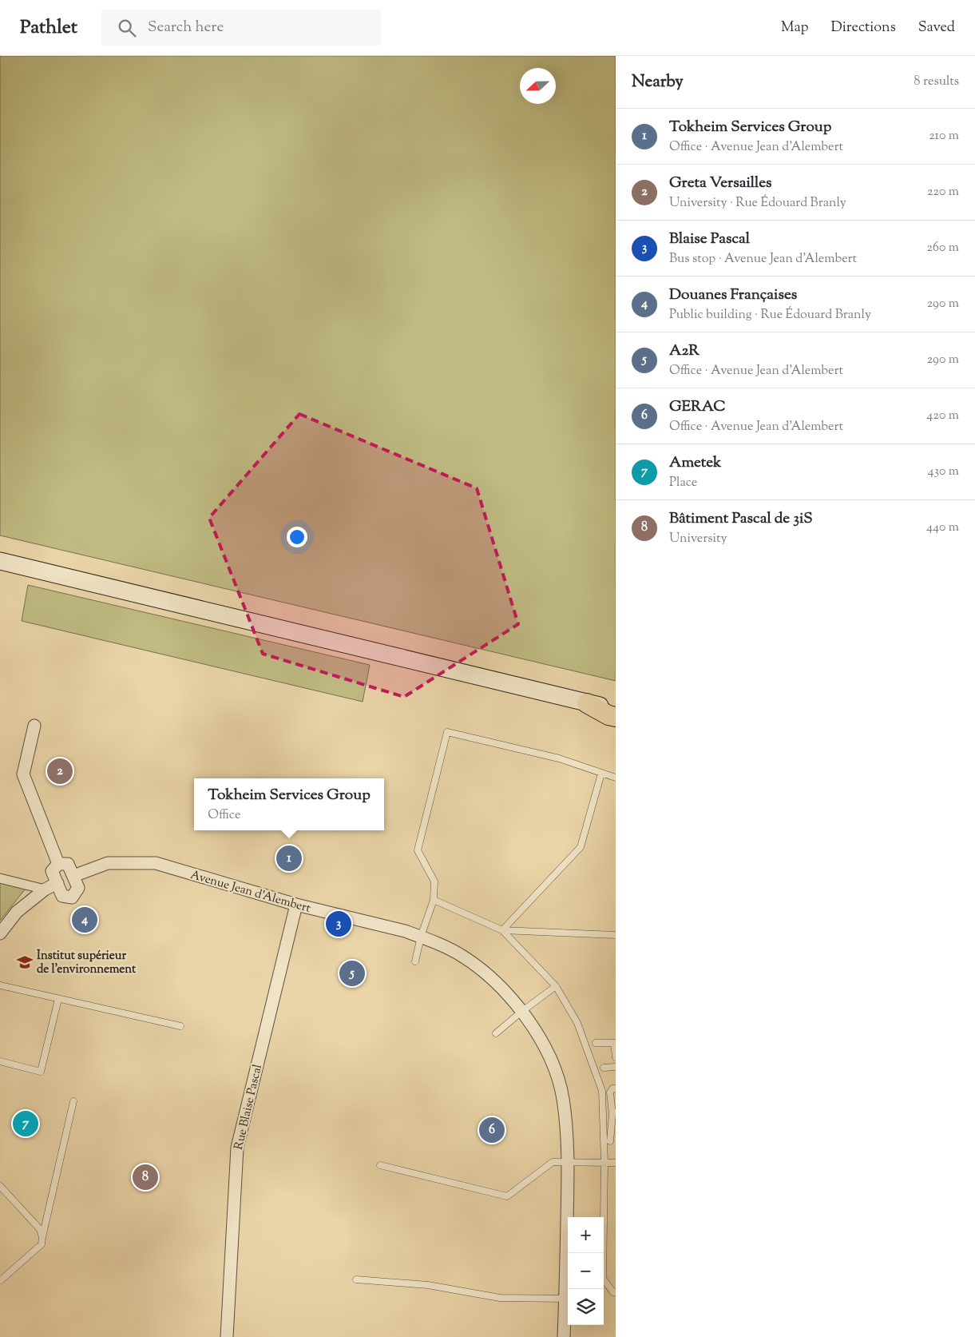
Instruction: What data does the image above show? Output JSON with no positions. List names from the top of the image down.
{
  "streets": {
    "street": ["Avenue Jean d'Alembert", "Rue Blaise Pascal"]
  },
  "crossings": [
    ["Avenue Jean d'Alembert", "Rue Blaise Pascal"]
  ],
  "places": {
    "school or university": ["Institut supérieur de l'environnement"]
  },
  "north": "left",
  "page": {
    "header": "Pathlet",
    "search": "Search here",
    "nav": ["Map", "Directions", "Saved"],
    "heading": ["Nearby", "8 results"],
    "list": [
      {
        "mark": "1",
        "name": "Tokheim Services Group",
        "note": "Office · Avenue Jean d'Alembert",
        "value": "210 m"
      },
      {
        "mark": "2",
        "name": "Greta Versailles",
        "note": "University · Rue Édouard Branly",
        "value": "220 m"
      },
      {
        "mark": "3",
        "name": "Blaise Pascal",
        "note": "Bus stop · Avenue Jean d'Alembert",
        "value": "260 m"
      },
      {
        "mark": "4",
        "name": "Douanes Françaises",
        "note": "Public building · Rue Édouard Branly",
        "value": "290 m"
      },
      {
        "mark": "5",
        "name": "A2R",
        "note": "Office · Avenue Jean d'Alembert",
        "value": "290 m"
      },
      {
        "mark": "6",
        "name": "GERAC",
        "note": "Office · Avenue Jean d'Alembert",
        "value": "420 m"
      },
      {
        "mark": "7",
        "name": "Ametek",
        "note": "Place",
        "value": "430 m"
      },
      {
        "mark": "8",
        "name": "Bâtiment Pascal de 3iS",
        "note": "University",
        "value": "440 m"
      }
    ],
    "pins": [
      "2",
      "1",
      "4",
      "3",
      "5",
      "7",
      "6",
      "8"
    ],
    "popup": ["Tokheim Services Group", "Office"],
    "map_buttons": ["+", "−"]
  }
}
